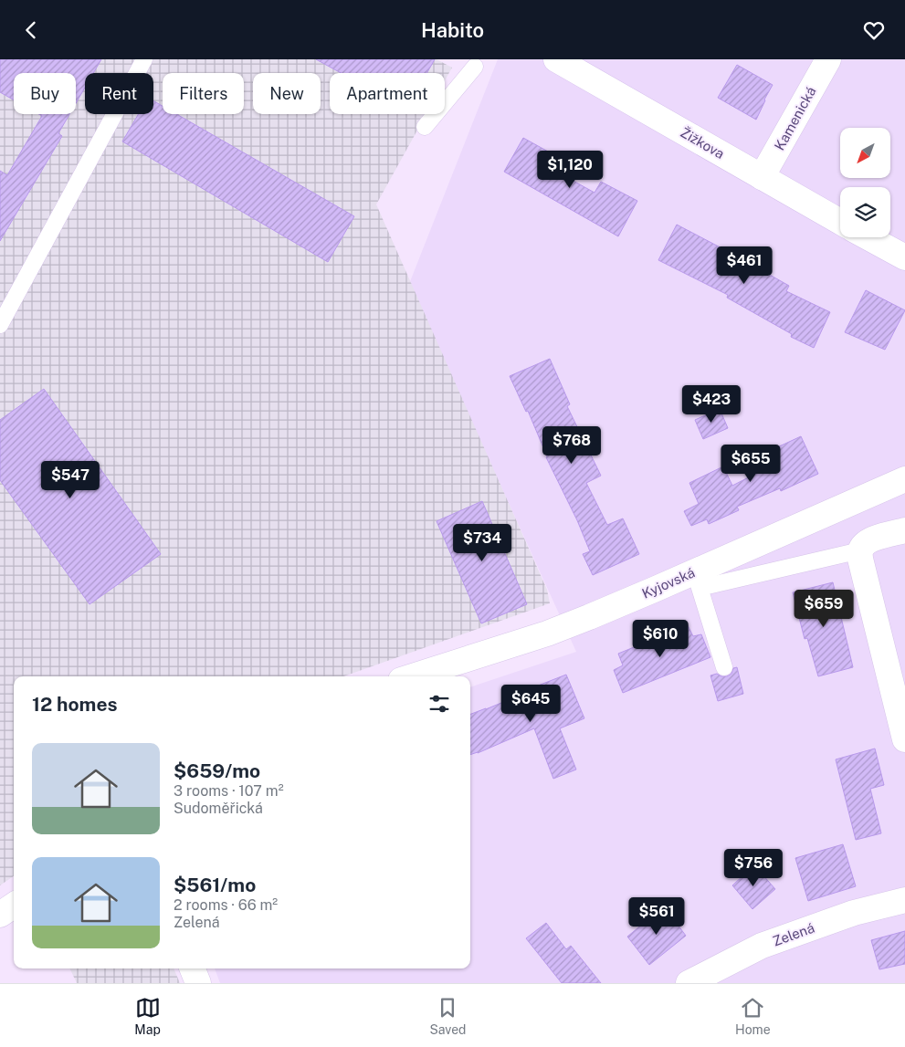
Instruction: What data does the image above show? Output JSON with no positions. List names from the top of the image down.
{
  "streets": {
    "street": [
      "Kamenická",
      "Žižkova",
      "Kyjovská",
      "Zelená"
    ]
  },
  "crossings": [
    ["Kamenická", "Žižkova"]
  ],
  "north": "bottom left",
  "page": {
    "header": "Habito",
    "chip": [
      "Buy",
      "Rent",
      "Filters",
      "New",
      "Apartment"
    ],
    "price": [
      "$1,120",
      "$461",
      "$423",
      "$768",
      "$655",
      "$547",
      "$734",
      "$659",
      "$610",
      "$645",
      "$756",
      "$561"
    ],
    "heading": "12 homes",
    "list": [
      {
        "name": "$659/mo",
        "note": "3 rooms · 107 m² · Sudoměřická"
      },
      {
        "name": "$561/mo",
        "note": "2 rooms · 66 m² · Zelená"
      }
    ],
    "tabs": ["Map", "Saved", "Home"]
  }
}
